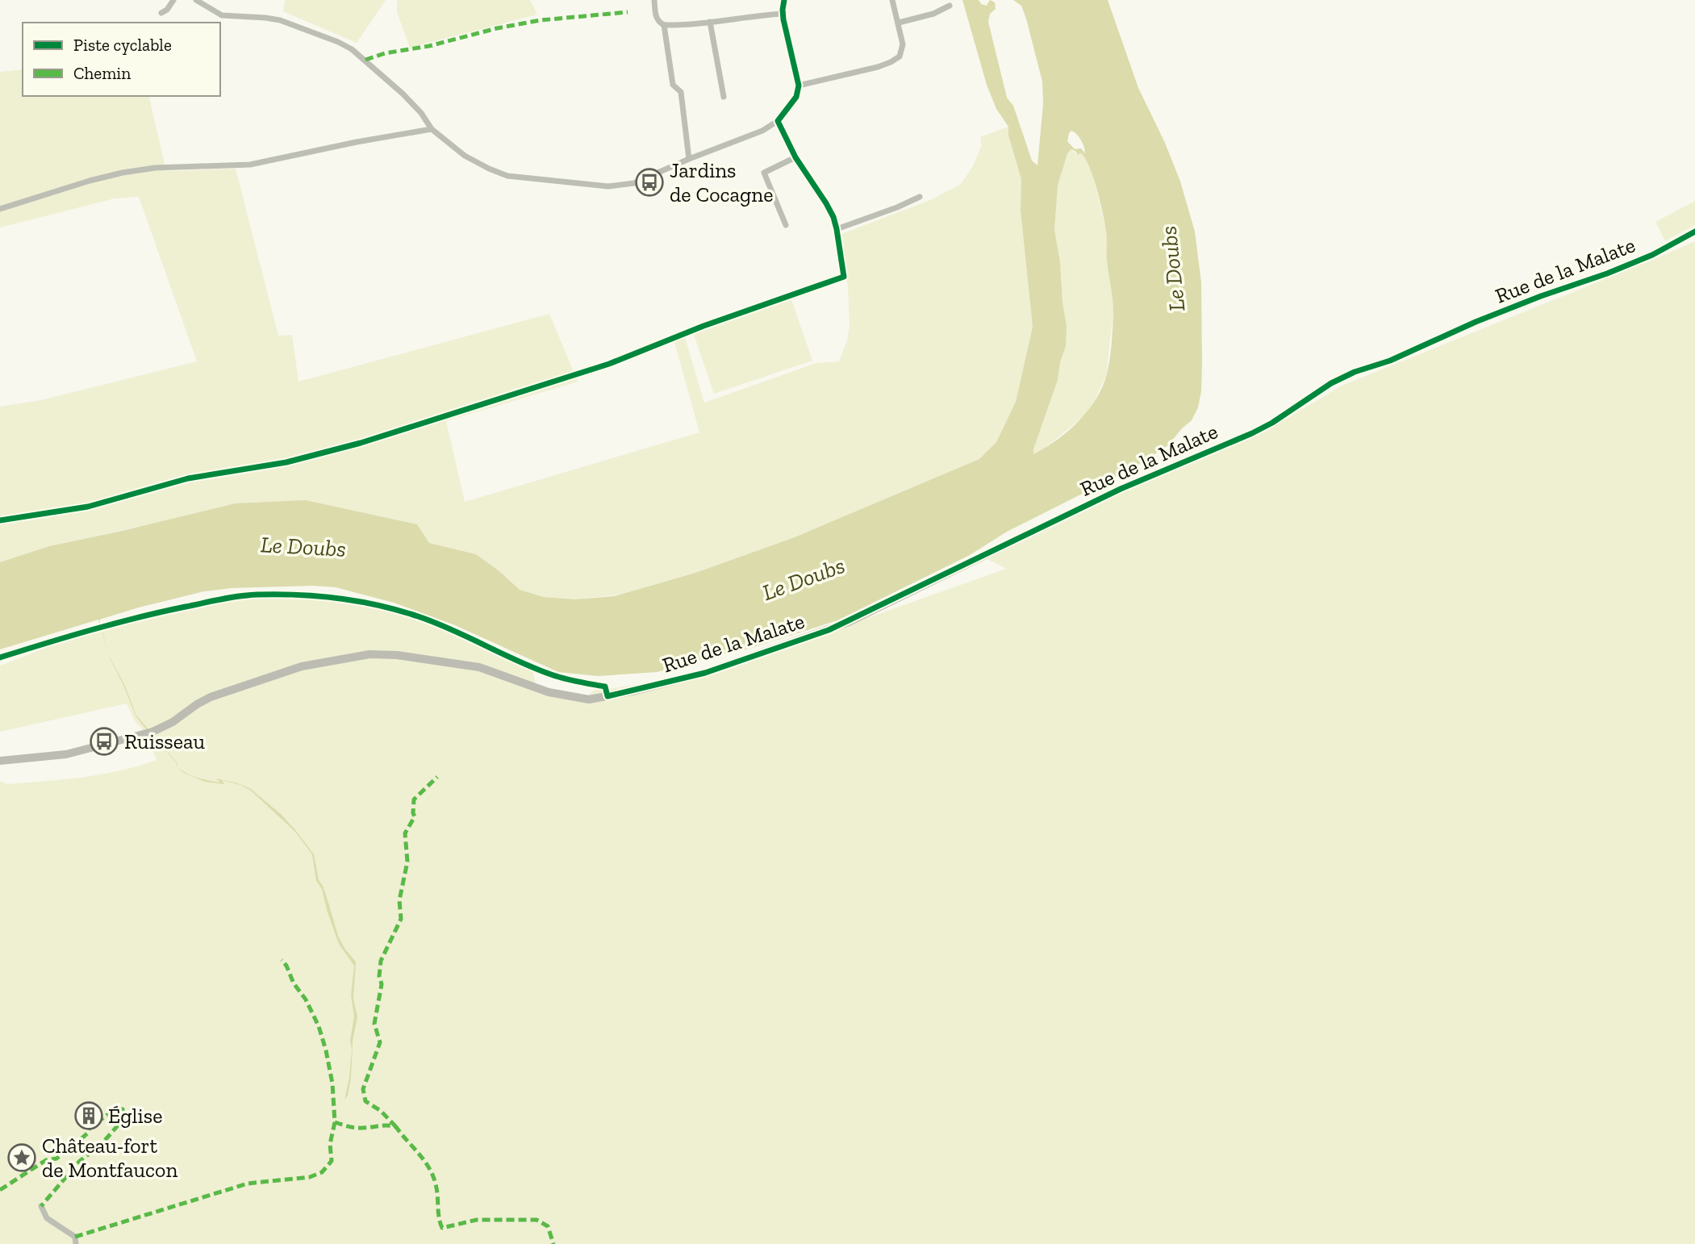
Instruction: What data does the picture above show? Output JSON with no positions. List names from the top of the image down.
{
  "streets": {
    "street": ["Rue de la Malate"]
  },
  "water": ["Le Doubs"],
  "places": {
    "bus stop": ["Jardins de Cocagne", "Ruisseau"],
    "building": ["Église"],
    "place": ["Château-fort de Montfaucon"]
  },
  "legend": ["Piste cyclable", "Chemin"]
}
